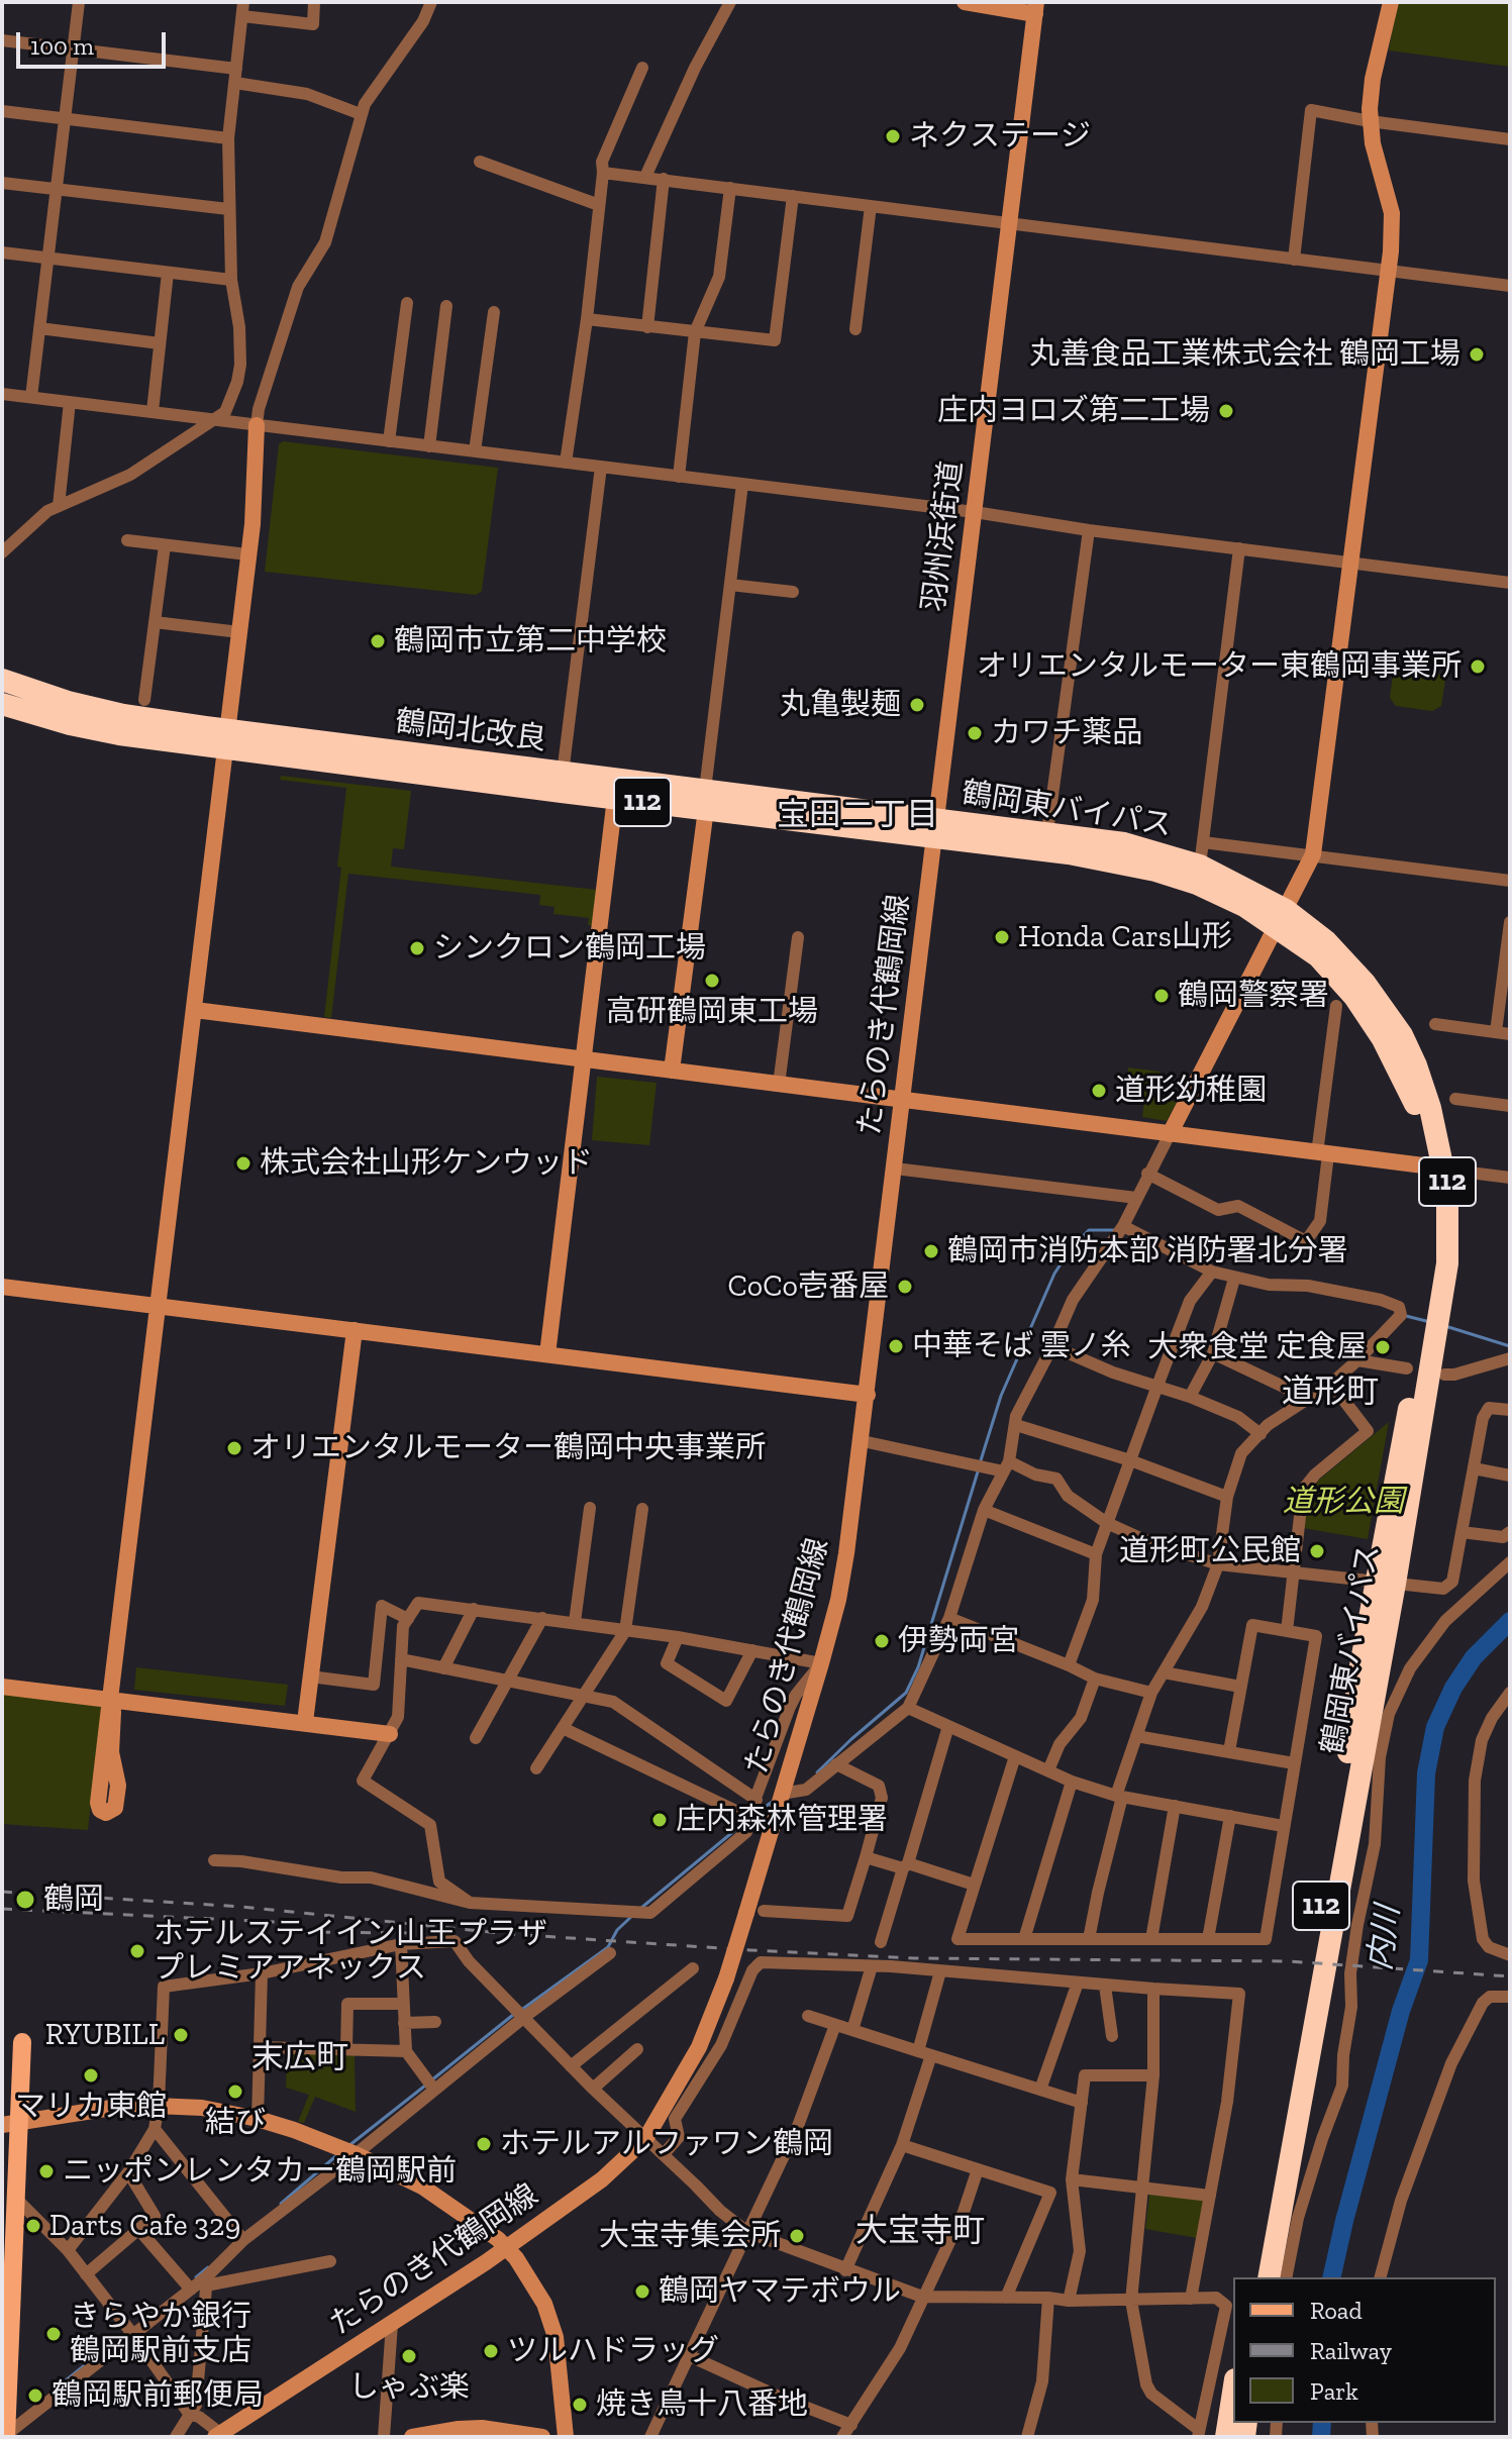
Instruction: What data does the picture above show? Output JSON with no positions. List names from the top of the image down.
{
  "streets": {
    "highway": ["鶴岡北改良", "112", "鶴岡東バイパス"],
    "street": ["羽州浜街道", "たらのき代鶴岡線"]
  },
  "crossings": [
    ["羽州浜街道", "鶴岡北改良"],
    ["羽州浜街道", "鶴岡東バイパス"],
    ["羽州浜街道", "たらのき代鶴岡線"],
    ["鶴岡北改良", "鶴岡東バイパス"],
    ["鶴岡北改良", "たらのき代鶴岡線"],
    ["鶴岡東バイパス", "たらのき代鶴岡線"]
  ],
  "districts": [
    "宝田二丁目",
    "道形町",
    "末広町",
    "大宝寺町"
  ],
  "water": ["内川"],
  "parks": ["道形公園"],
  "places": [
    "ネクステージ",
    "丸善食品工業株式会社 鶴岡工場",
    "庄内ヨロズ第二工場",
    "鶴岡市立第二中学校",
    "オリエンタルモーター東鶴岡事業所",
    "丸亀製麺",
    "カワチ薬品",
    "Honda Cars山形",
    "シンクロン鶴岡工場",
    "高研鶴岡東工場",
    "鶴岡警察署",
    "道形幼稚園",
    "株式会社山形ケンウッド",
    "鶴岡市消防本部 消防署北分署",
    "CoCo壱番屋",
    "中華そば 雲ノ糸",
    "大衆食堂 定食屋",
    "オリエンタルモーター鶴岡中央事業所",
    "道形町公民館",
    "伊勢両宮",
    "庄内森林管理署",
    "鶴岡",
    "ホテルステイイン山王プラザ プレミアアネックス",
    "RYUBILL",
    "マリカ東館",
    "結び",
    "ホテルアルファワン鶴岡",
    "ニッポンレンタカー鶴岡駅前",
    "Darts Cafe 329",
    "大宝寺集会所",
    "鶴岡ヤマテボウル",
    "きらやか銀行 鶴岡駅前支店",
    "ツルハドラッグ",
    "しゃぶ楽",
    "鶴岡駅前郵便局",
    "焼き鳥十八番地"
  ],
  "legend": ["Road", "Railway", "Park"],
  "scale_bar": "100 m"
}
